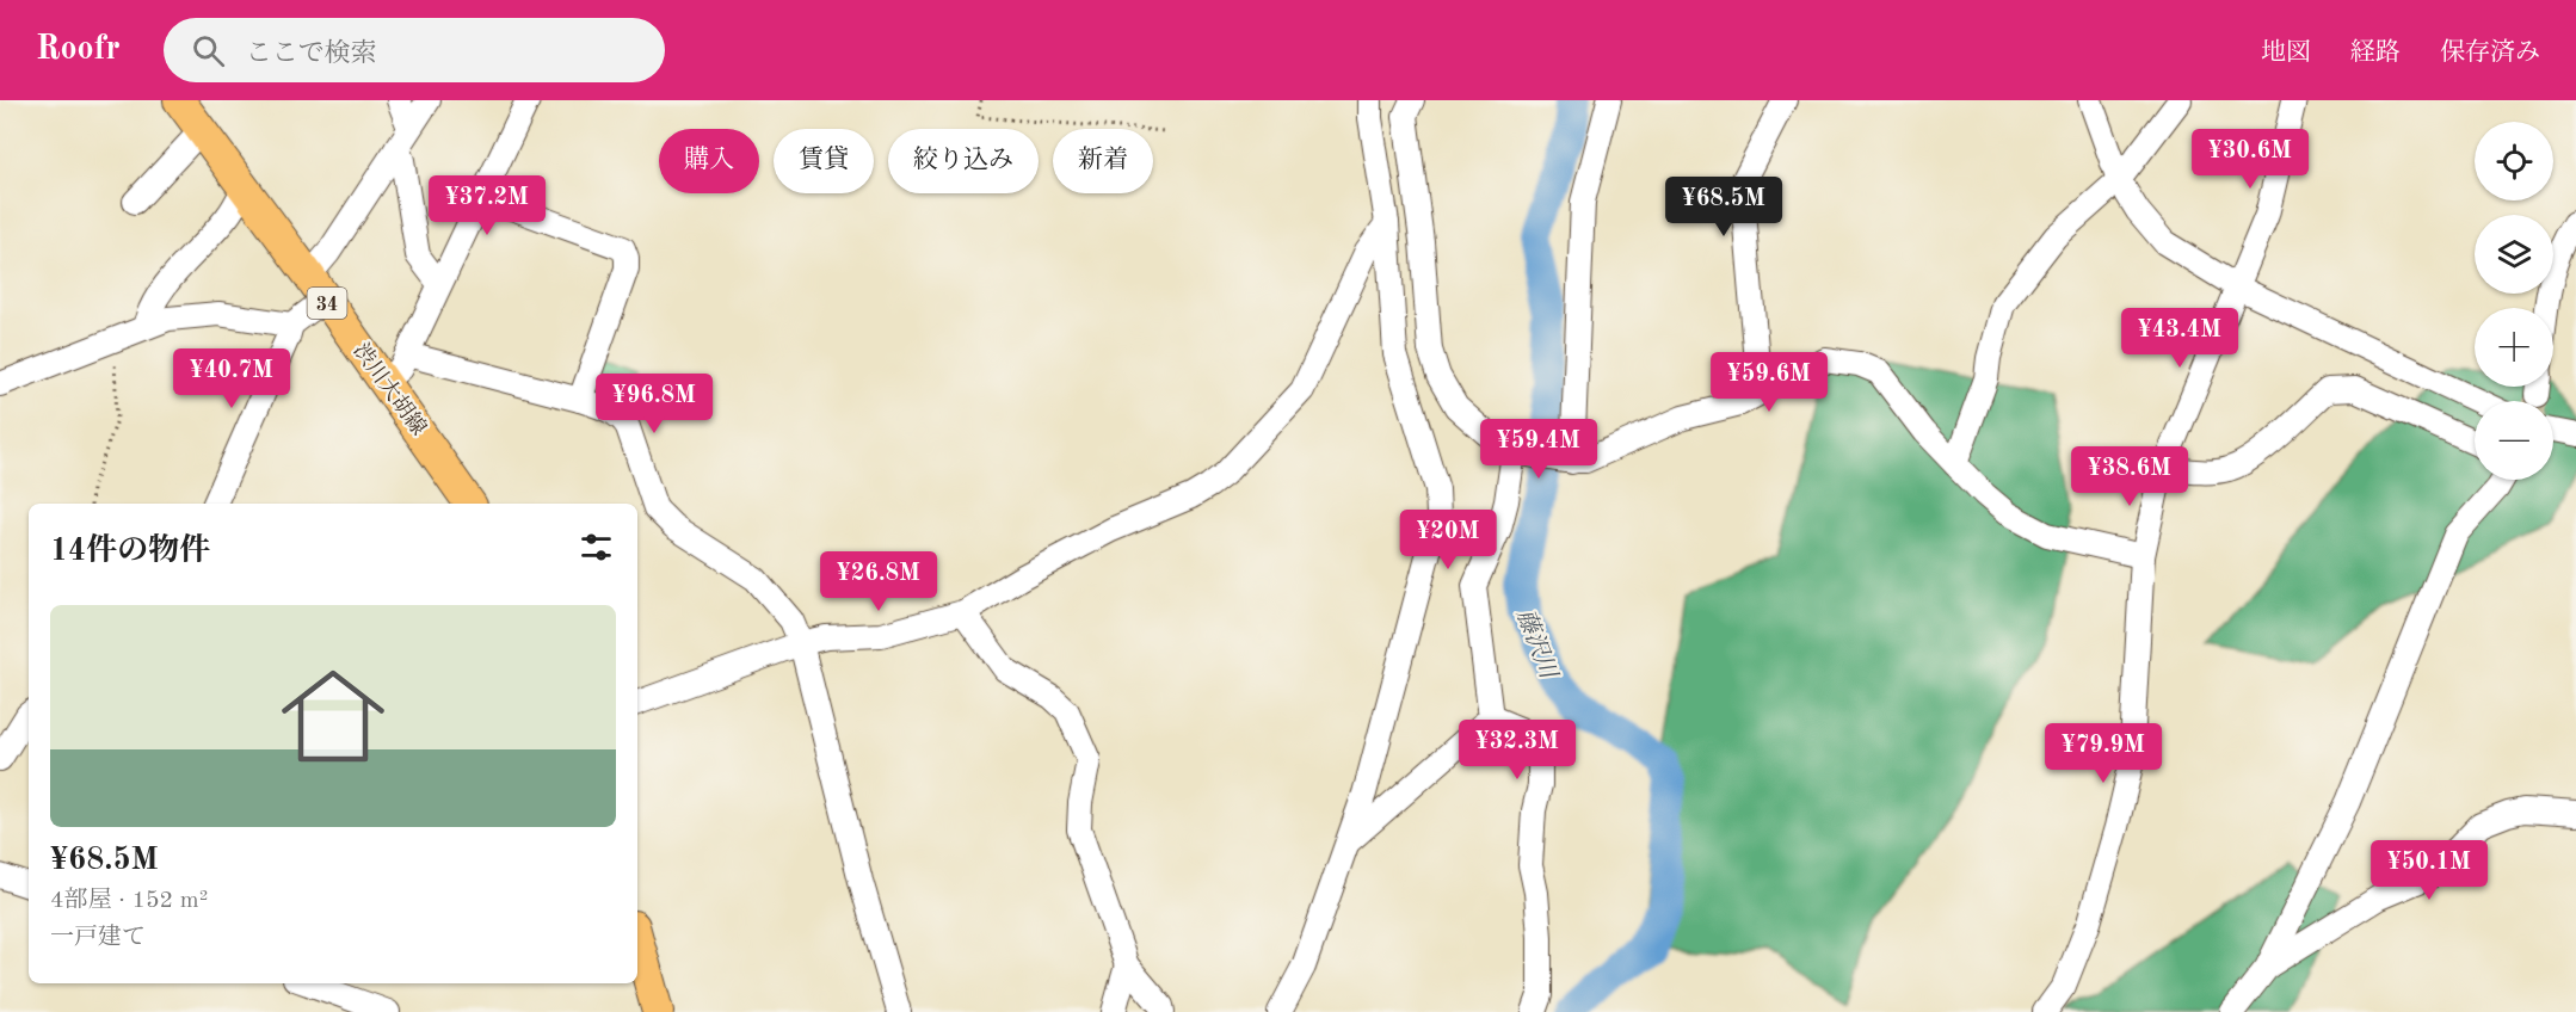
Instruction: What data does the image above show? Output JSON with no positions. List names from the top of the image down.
{
  "streets": {
    "main road": ["34", "渋川大胡線"]
  },
  "water": ["藤沢川"],
  "page": {
    "header": "Roofr",
    "search": "ここで検索",
    "nav": ["地図", "経路", "保存済み"],
    "map_buttons": ["+", "−"],
    "price": [
      "¥30.6M",
      "¥37.2M",
      "¥68.5M",
      "¥43.4M",
      "¥40.7M",
      "¥59.6M",
      "¥96.8M",
      "¥59.4M",
      "¥38.6M",
      "¥20M",
      "¥26.8M",
      "¥32.3M",
      "¥79.9M",
      "¥50.1M"
    ],
    "chip": [
      "購入",
      "賃貸",
      "絞り込み",
      "新着"
    ],
    "heading": "14件の物件",
    "list": [
      {
        "name": "¥68.5M",
        "note": "4部屋 · 152 m² · 一戸建て"
      }
    ]
  }
}
